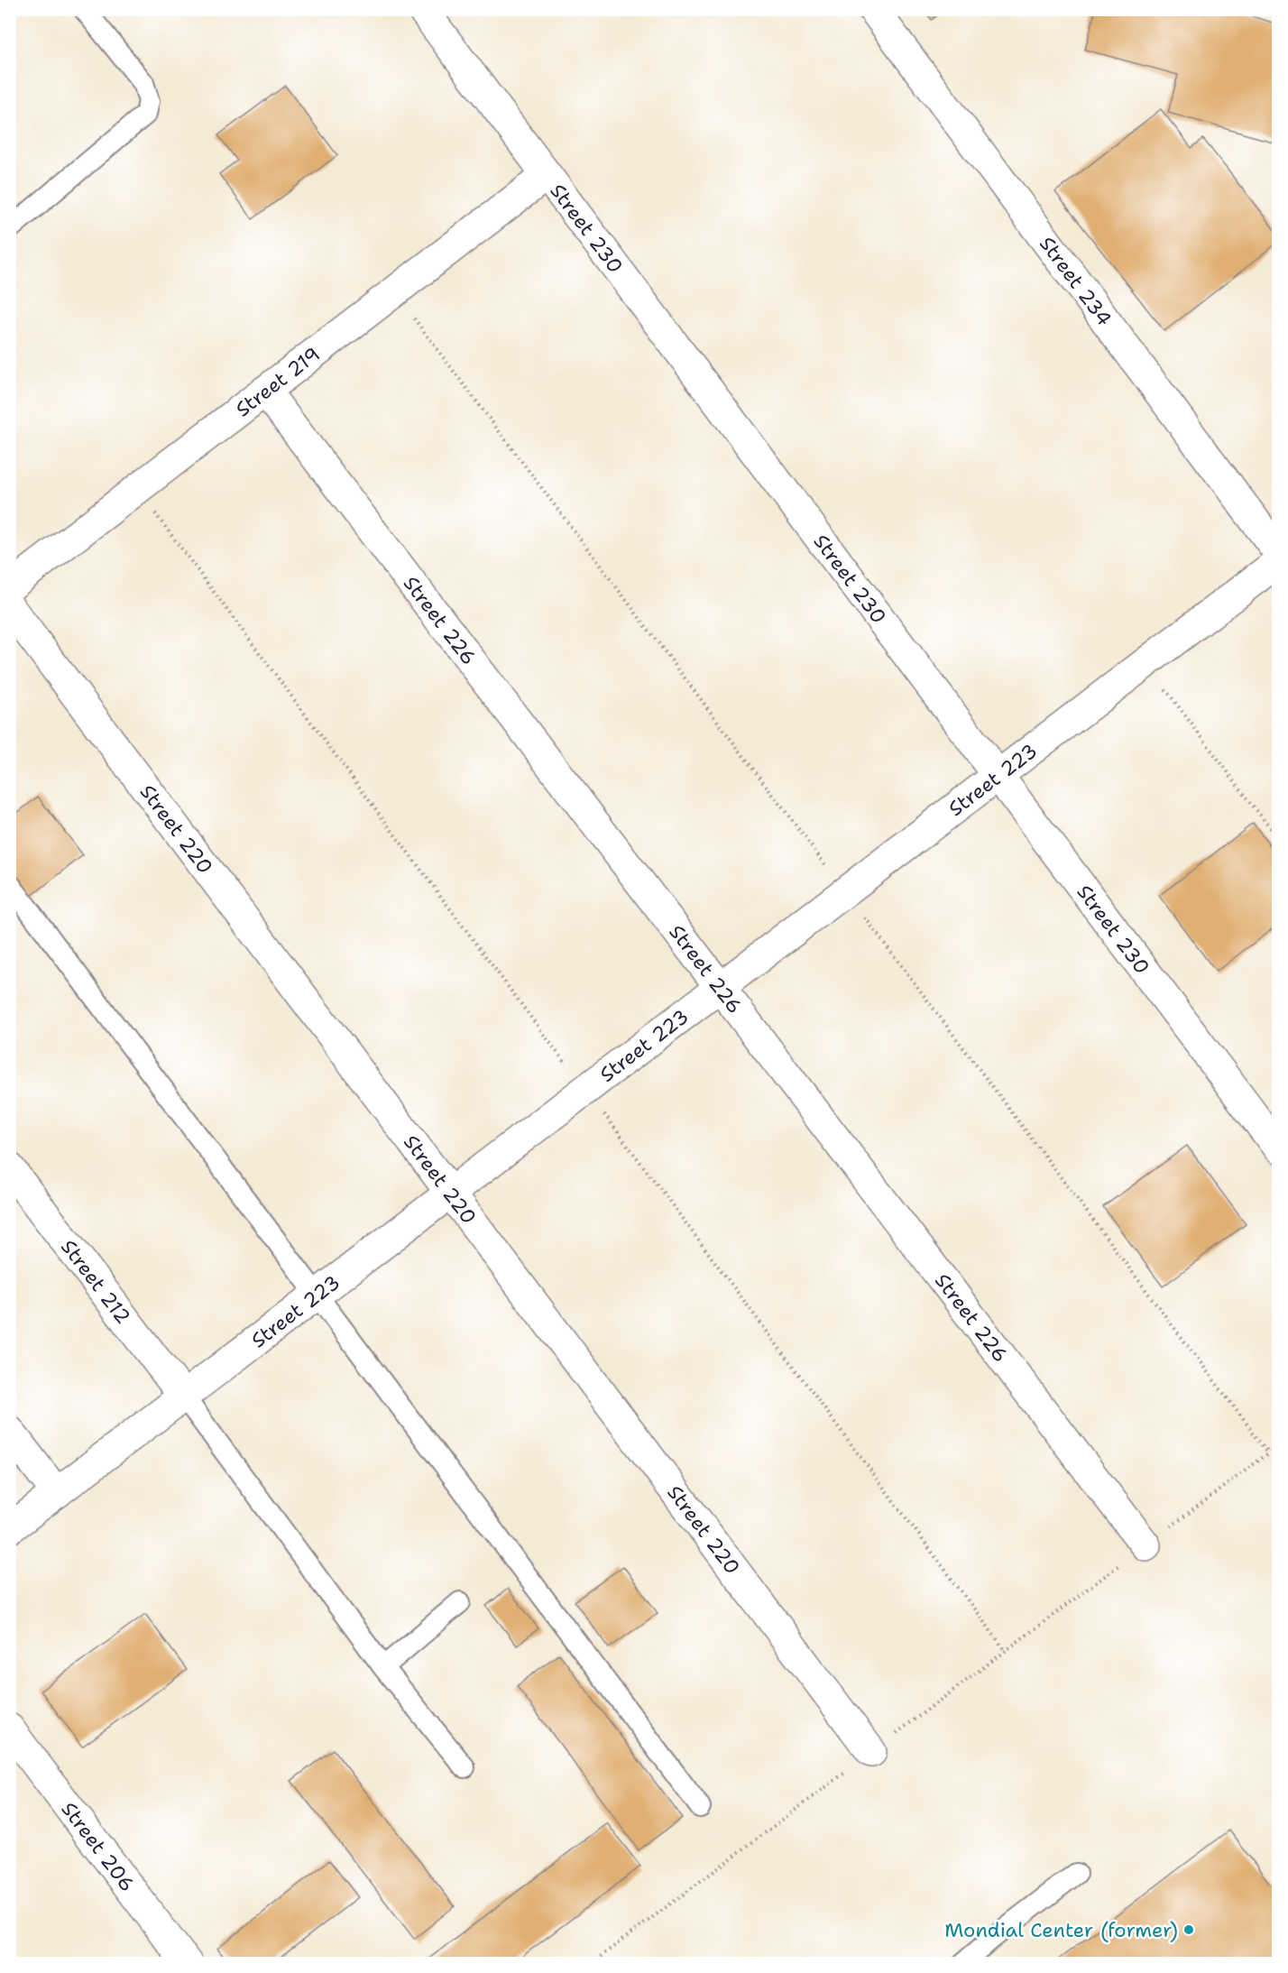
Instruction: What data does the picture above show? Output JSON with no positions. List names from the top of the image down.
{
  "streets": {
    "street": [
      "Street 230",
      "Street 234",
      "Street 219",
      "Street 226",
      "Street 223",
      "Street 220",
      "Street 212",
      "Street 206"
    ]
  },
  "crossings": [
    ["Street 230", "Street 219"],
    ["Street 230", "Street 223"],
    ["Street 219", "Street 226"],
    ["Street 226", "Street 223"],
    ["Street 223", "Street 220"],
    ["Street 223", "Street 212"]
  ],
  "places": ["Mondial Center (former)"]
}
